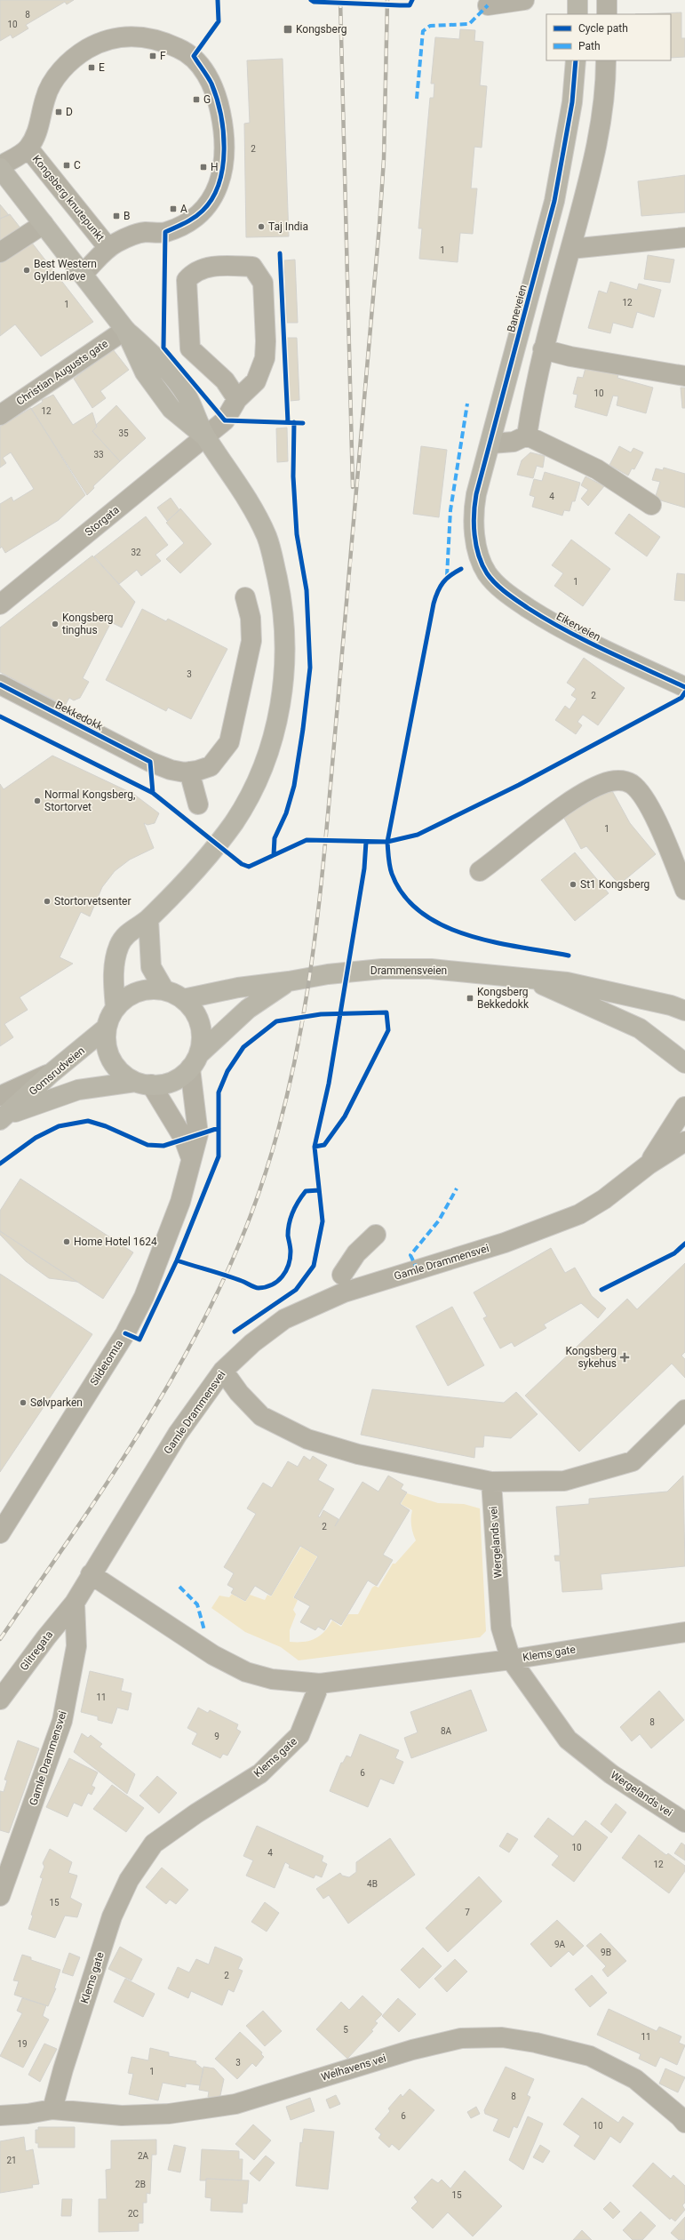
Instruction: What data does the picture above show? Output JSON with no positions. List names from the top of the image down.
{
  "streets": {
    "main road": [
      "Baneveien",
      "Eikerveien",
      "Drammensveien",
      "Gomsrudveien"
    ],
    "street": [
      "Kongsberg knutepunkt",
      "Christian Augusts gate",
      "Storgata",
      "Bekkedokk",
      "Gamle Drammensvei",
      "Sildetomta",
      "Wergelands vei",
      "Glitregata",
      "Klems gate",
      "Welhavens vei"
    ]
  },
  "crossings": [
    ["Baneveien", "Eikerveien"],
    ["Drammensveien", "Gomsrudveien"],
    ["Drammensveien", "Sildetomta"],
    ["Gomsrudveien", "Sildetomta"],
    ["Gamle Drammensvei", "Glitregata"],
    ["Wergelands vei", "Klems gate"],
    ["Klems gate", "Welhavens vei"]
  ],
  "places": {
    "transit": [
      "Kongsberg",
      "F",
      "E",
      "G",
      "D",
      "C",
      "H",
      "A",
      "B",
      "Kongsberg Bekkedokk"
    ],
    "other": [
      "Taj India",
      "Best Western Gyldenløve",
      "Kongsberg tinghus",
      "Normal Kongsberg, Stortorvet",
      "St1 Kongsberg",
      "Stortorvetsenter",
      "Home Hotel 1624",
      "Sølvparken"
    ],
    "health": ["Kongsberg sykehus"]
  },
  "house_numbers": [
    "8",
    "10",
    "2",
    "1",
    "12",
    "1",
    "10",
    "12",
    "35",
    "33",
    "4",
    "32",
    "1",
    "3",
    "2",
    "1",
    "2",
    "11",
    "8",
    "8A",
    "9",
    "6",
    "10",
    "4",
    "12",
    "4B",
    "15",
    "7",
    "9A",
    "9B",
    "2",
    "5",
    "11",
    "19",
    "3",
    "1",
    "8",
    "6",
    "10",
    "2A",
    "21",
    "2B",
    "15",
    "2C"
  ],
  "legend": ["Cycle path", "Path"]
}
